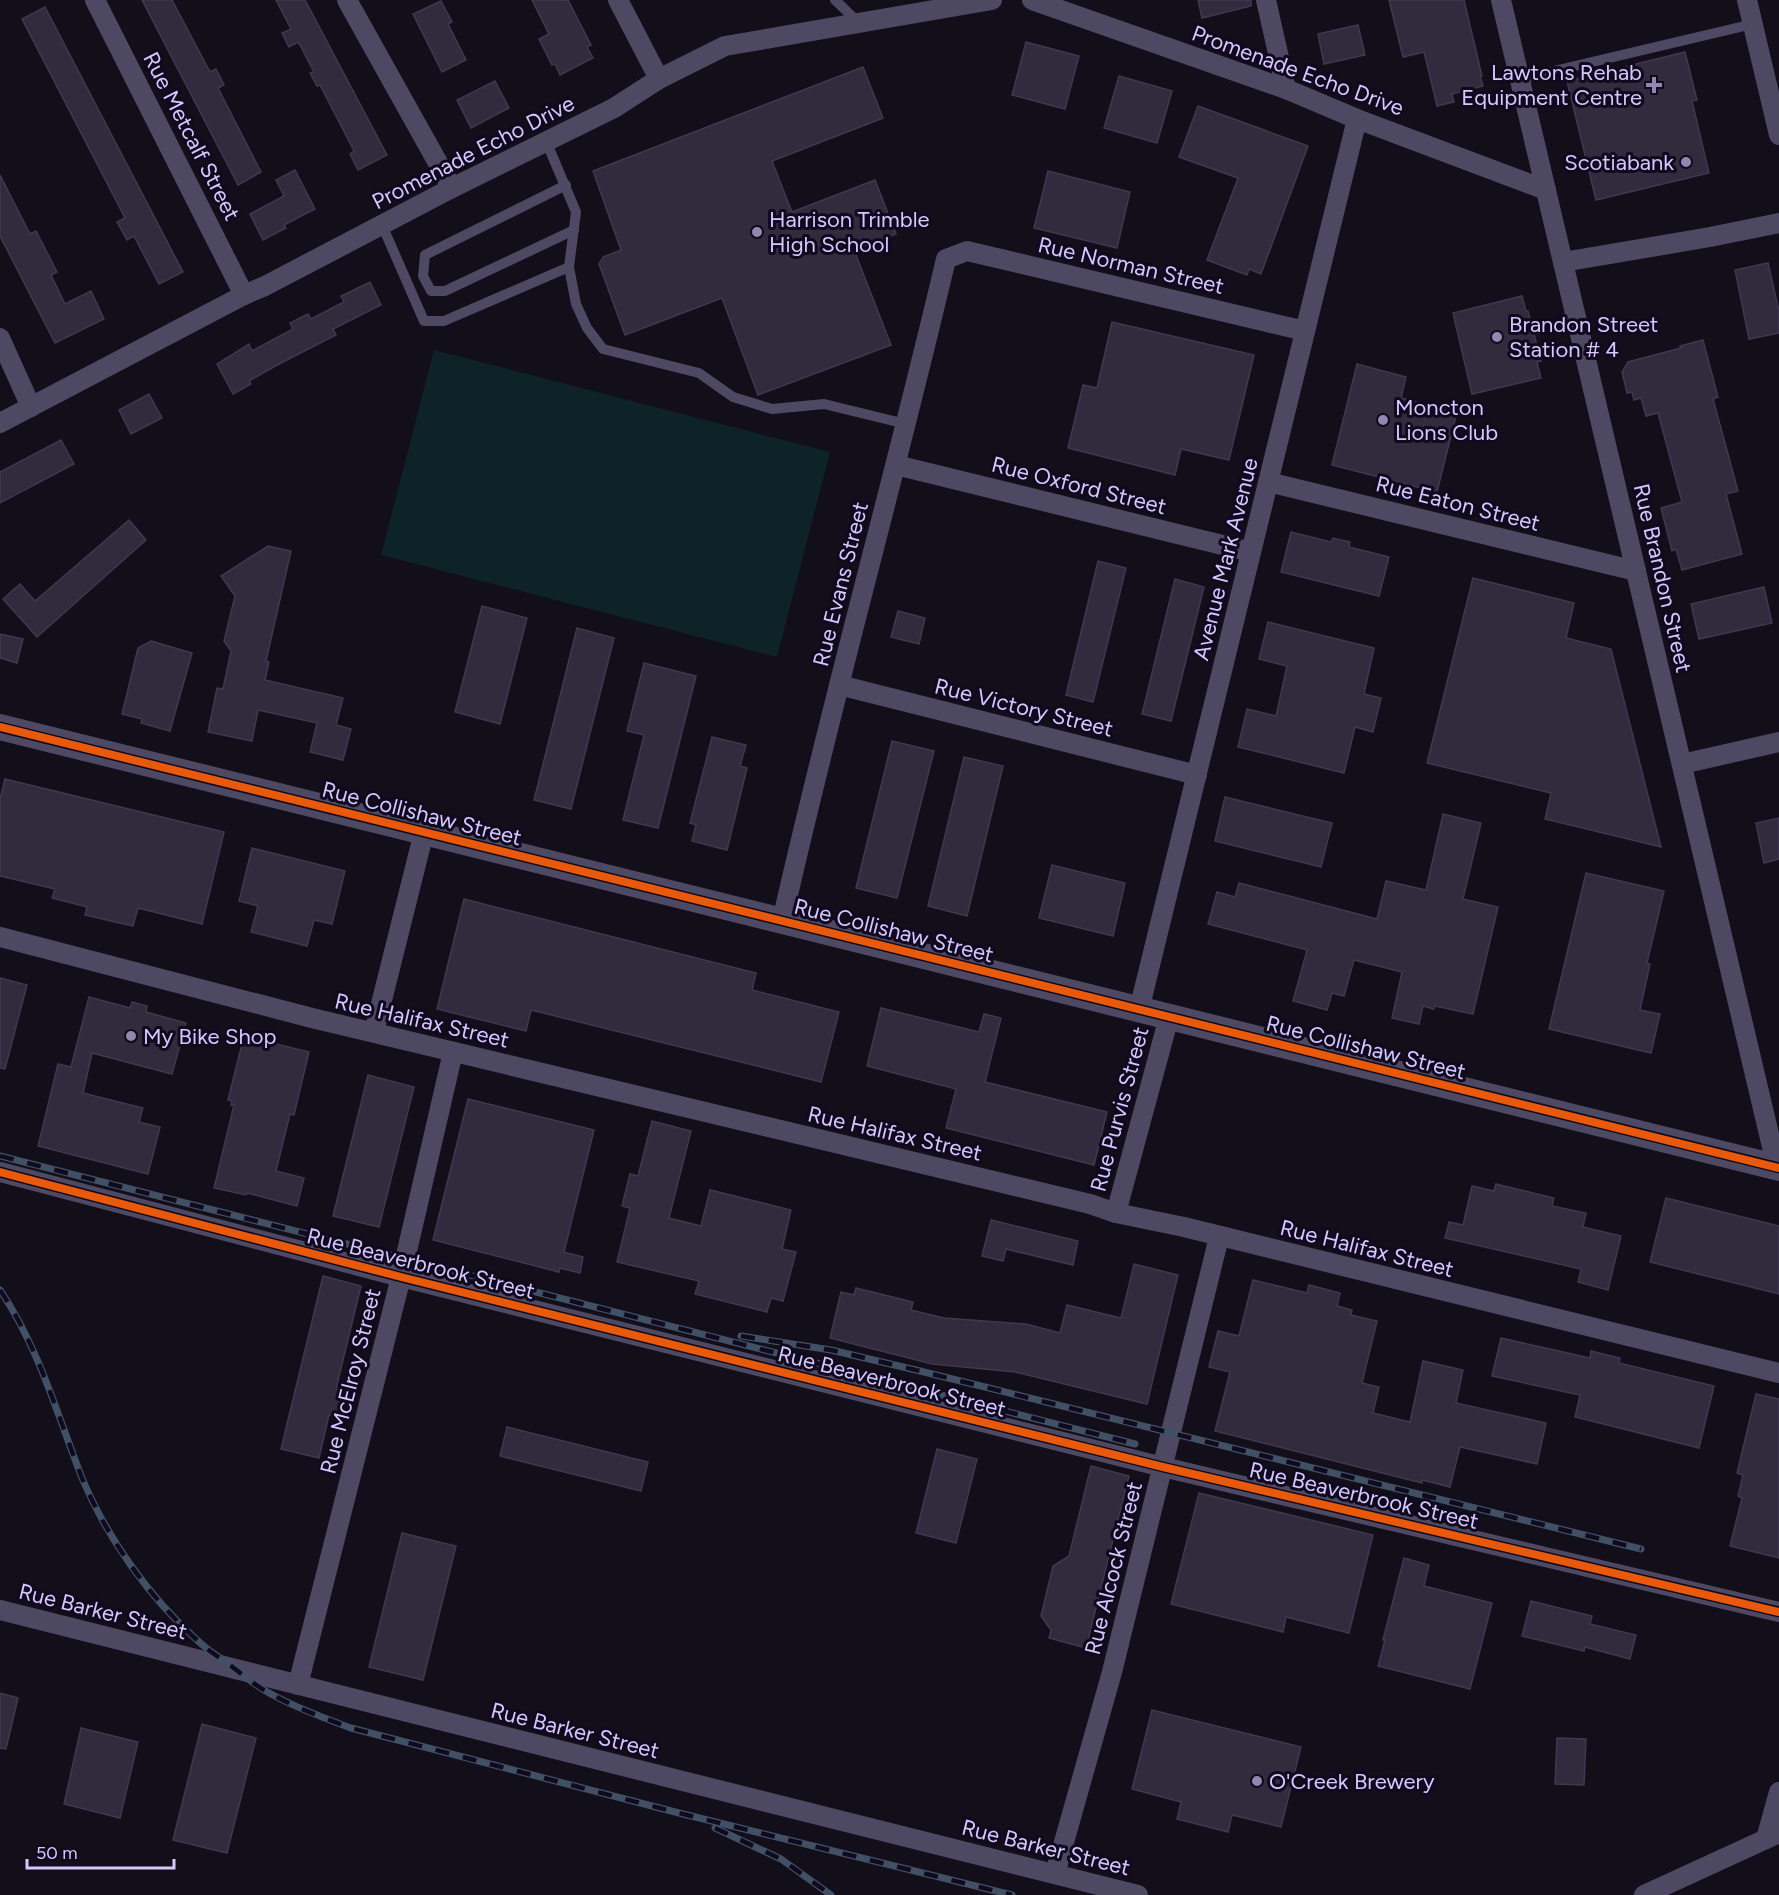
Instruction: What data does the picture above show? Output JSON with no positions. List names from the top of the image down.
{
  "streets": {
    "street": [
      "Promenade Echo Drive",
      "Rue Metcalf Street",
      "Rue Norman Street",
      "Rue Oxford Street",
      "Rue Eaton Street",
      "Avenue Mark Avenue",
      "Rue Brandon Street",
      "Rue Evans Street",
      "Rue Victory Street",
      "Rue Collishaw Street",
      "Rue Halifax Street",
      "Rue Purvis Street",
      "Rue Beaverbrook Street",
      "Rue McElroy Street",
      "Rue Alcock Street",
      "Rue Barker Street"
    ]
  },
  "crossings": [
    ["Promenade Echo Drive", "Rue Metcalf Street"],
    ["Promenade Echo Drive", "Avenue Mark Avenue"],
    ["Promenade Echo Drive", "Rue Brandon Street"],
    ["Rue Norman Street", "Avenue Mark Avenue"],
    ["Rue Norman Street", "Rue Evans Street"],
    ["Rue Oxford Street", "Avenue Mark Avenue"],
    ["Rue Oxford Street", "Rue Evans Street"],
    ["Rue Eaton Street", "Avenue Mark Avenue"],
    ["Rue Eaton Street", "Rue Brandon Street"],
    ["Avenue Mark Avenue", "Rue Victory Street"],
    ["Avenue Mark Avenue", "Rue Collishaw Street"],
    ["Rue Brandon Street", "Rue Collishaw Street"],
    ["Rue Evans Street", "Rue Victory Street"],
    ["Rue Evans Street", "Rue Collishaw Street"],
    ["Rue Collishaw Street", "Rue Purvis Street"],
    ["Rue Halifax Street", "Rue Purvis Street"],
    ["Rue Halifax Street", "Rue McElroy Street"],
    ["Rue Halifax Street", "Rue Alcock Street"],
    ["Rue Beaverbrook Street", "Rue McElroy Street"],
    ["Rue Beaverbrook Street", "Rue Alcock Street"],
    ["Rue McElroy Street", "Rue Barker Street"],
    ["Rue Alcock Street", "Rue Barker Street"]
  ],
  "places": {
    "health": ["Lawtons Rehab Equipment Centre"],
    "other": [
      "Scotiabank",
      "Harrison Trimble High School",
      "Brandon Street Station # 4",
      "Moncton Lions Club",
      "My Bike Shop",
      "O'Creek Brewery"
    ]
  },
  "scale_bar": "50 m"
}
